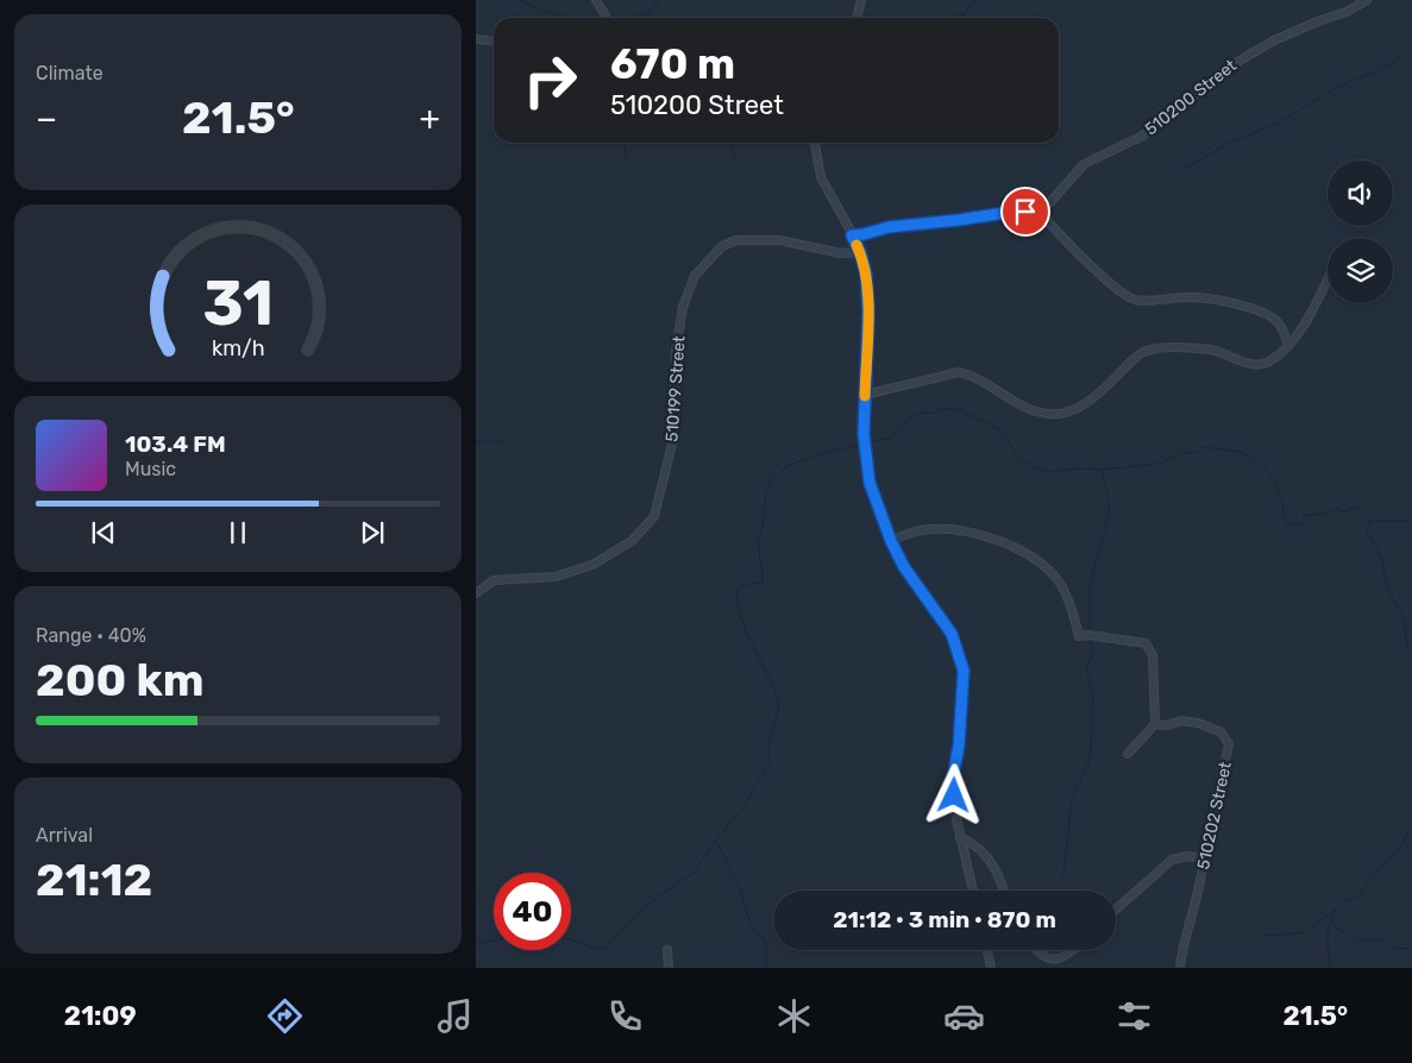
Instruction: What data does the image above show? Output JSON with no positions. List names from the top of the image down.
{
  "streets": {
    "street": ["510200 Street", "510199 Street", "510202 Street"]
  },
  "page": {
    "tile": [
      "Climate",
      ["Range · 40%", "200 km"],
      ["Arrival", "21:12"]
    ],
    "turn": ["670 m", "510200 Street"],
    "heat": ["−", "21.5°", "+"],
    "song": ["103.4 FM", "Music"],
    "limit": "40",
    "trip": "21:12 · 3 min · 870 m",
    "tabs": ["21:09", "21.5°"],
    "gauge": ["31", "km/h"]
  }
}
